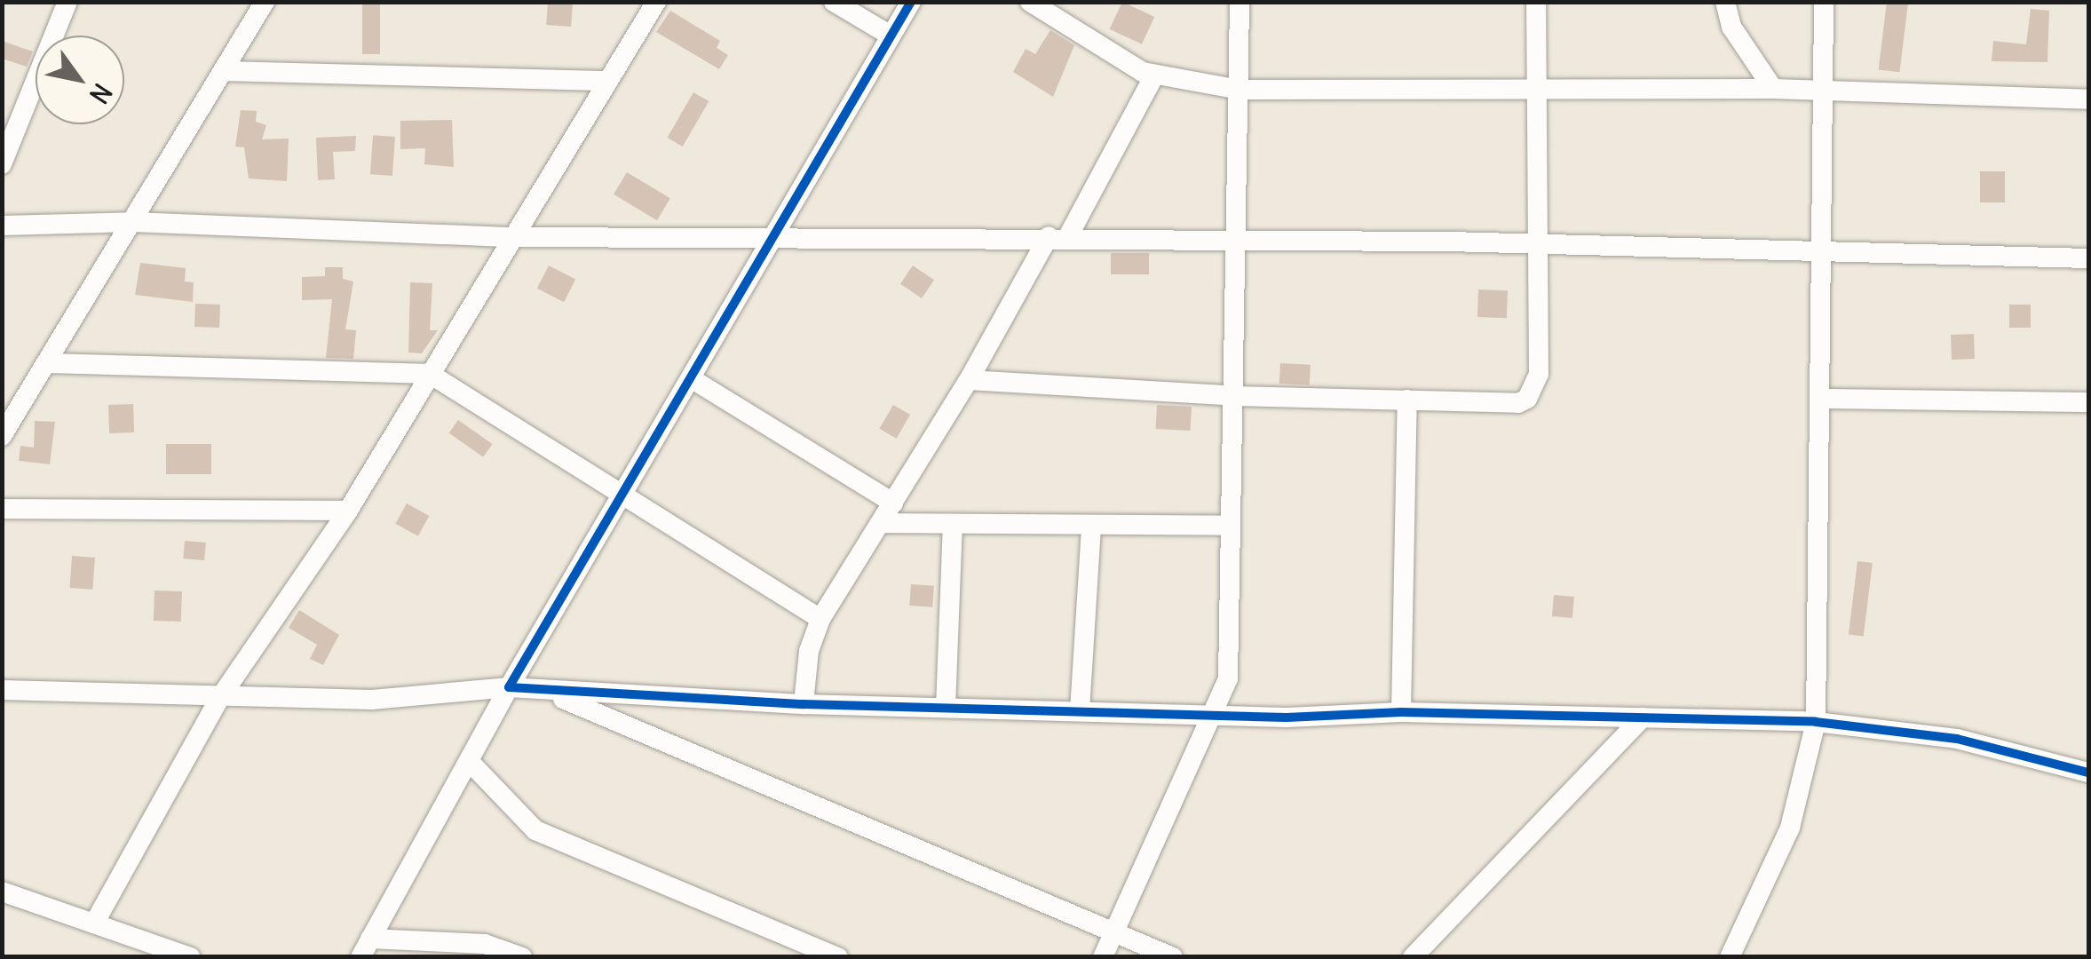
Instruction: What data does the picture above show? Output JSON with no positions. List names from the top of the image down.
{
  "north": "bottom right"
}
